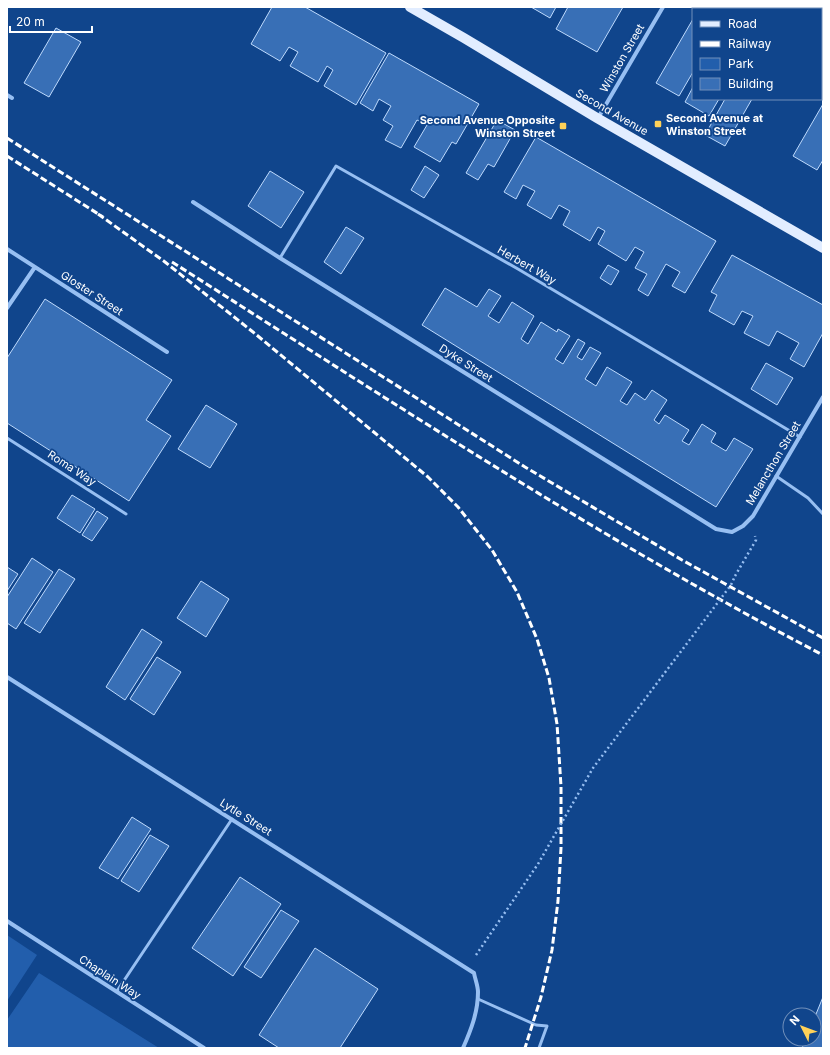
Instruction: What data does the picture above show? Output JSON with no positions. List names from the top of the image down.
{
  "streets": {
    "main road": ["Second Avenue"],
    "street": [
      "Winston Street",
      "Gloster Street",
      "Dyke Street",
      "Melancthon Street",
      "Lytle Street",
      "Chaplain Way"
    ],
    "lane": ["Herbert Way", "Roma Way"]
  },
  "crossings": [
    ["Winston Street", "Second Avenue"],
    ["Herbert Way", "Dyke Street"],
    ["Herbert Way", "Melancthon Street"],
    ["Dyke Street", "Melancthon Street"]
  ],
  "places": {
    "transit": ["Second Avenue at Winston Street", "Second Avenue Opposite Winston Street"]
  },
  "legend": [
    "Road",
    "Railway",
    "Park",
    "Building"
  ],
  "scale_bar": "20 m",
  "north": "top left"
}
